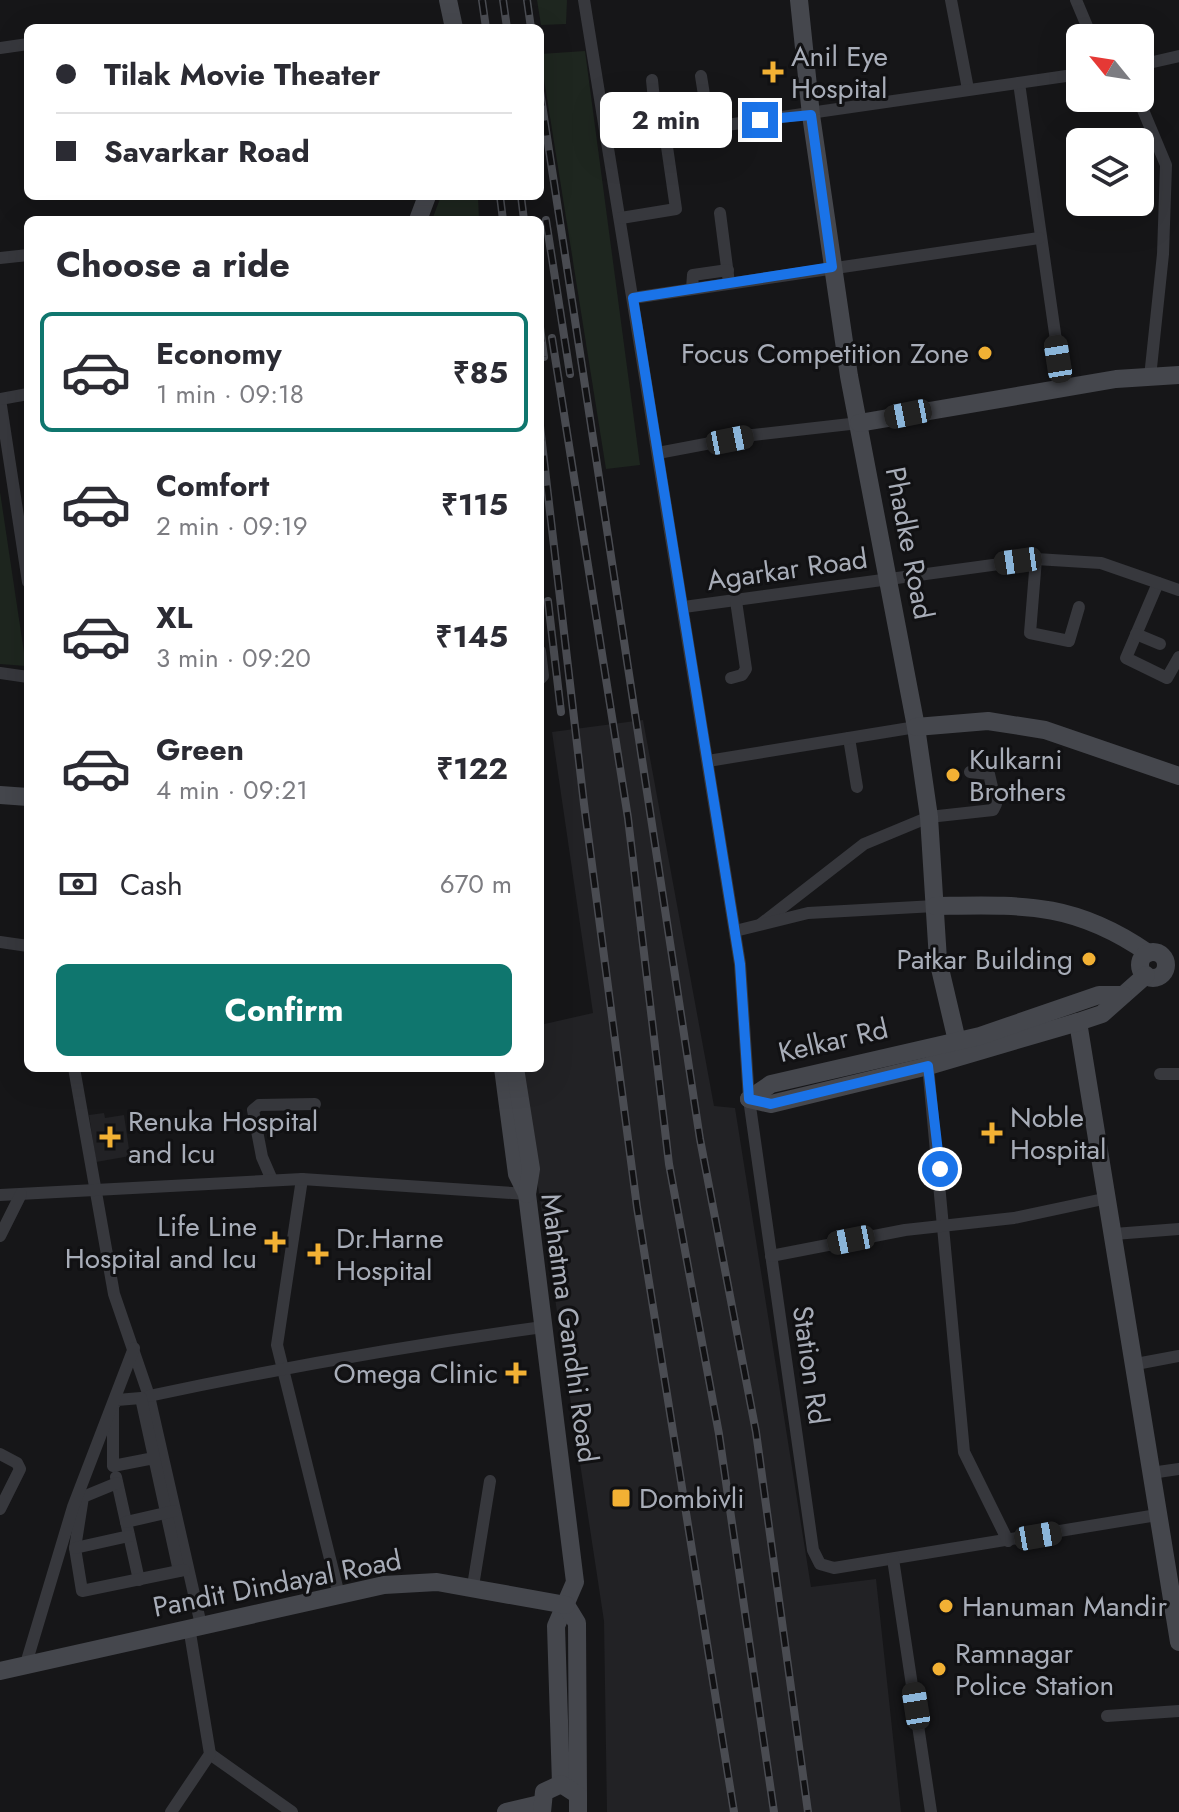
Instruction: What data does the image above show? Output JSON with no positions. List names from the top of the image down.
{
  "streets": {
    "street": [
      "Phadke Road",
      "Agarkar Road",
      "Kelkar Rd",
      "Mahatma Gandhi Road",
      "Station Rd",
      "Pandit Dindayal Road"
    ]
  },
  "crossings": [
    ["Phadke Road", "Agarkar Road"],
    ["Phadke Road", "Kelkar Rd"],
    ["Agarkar Road", "Station Rd"],
    ["Kelkar Rd", "Station Rd"],
    ["Mahatma Gandhi Road", "Pandit Dindayal Road"]
  ],
  "places": {
    "health": [
      "Anil Eye Hospital",
      "Noble Hospital",
      "Renuka Hospital and Icu",
      "Life Line Hospital and Icu",
      "Dr.Harne Hospital",
      "Omega Clinic"
    ],
    "other": [
      "Focus Competition Zone",
      "Kulkarni Brothers",
      "Patkar Building",
      "Hanuman Mandir",
      "Ramnagar Police Station"
    ],
    "transit": ["Dombivli"]
  },
  "north": "top left",
  "page": {
    "banner": ["Tilak Movie Theater", "Savarkar Road"],
    "bubble": "2 min",
    "heading": "Choose a ride",
    "list": [
      {
        "name": "Economy",
        "note": "1 min · 09:18",
        "value": "₹85"
      },
      {
        "name": "Comfort",
        "note": "2 min · 09:19",
        "value": "₹115"
      },
      {
        "name": "XL",
        "note": "3 min · 09:20",
        "value": "₹145"
      },
      {
        "name": "Green",
        "note": "4 min · 09:21",
        "value": "₹122"
      }
    ],
    "pay": ["Cash", "670 m"],
    "buttons": "Confirm"
  }
}
